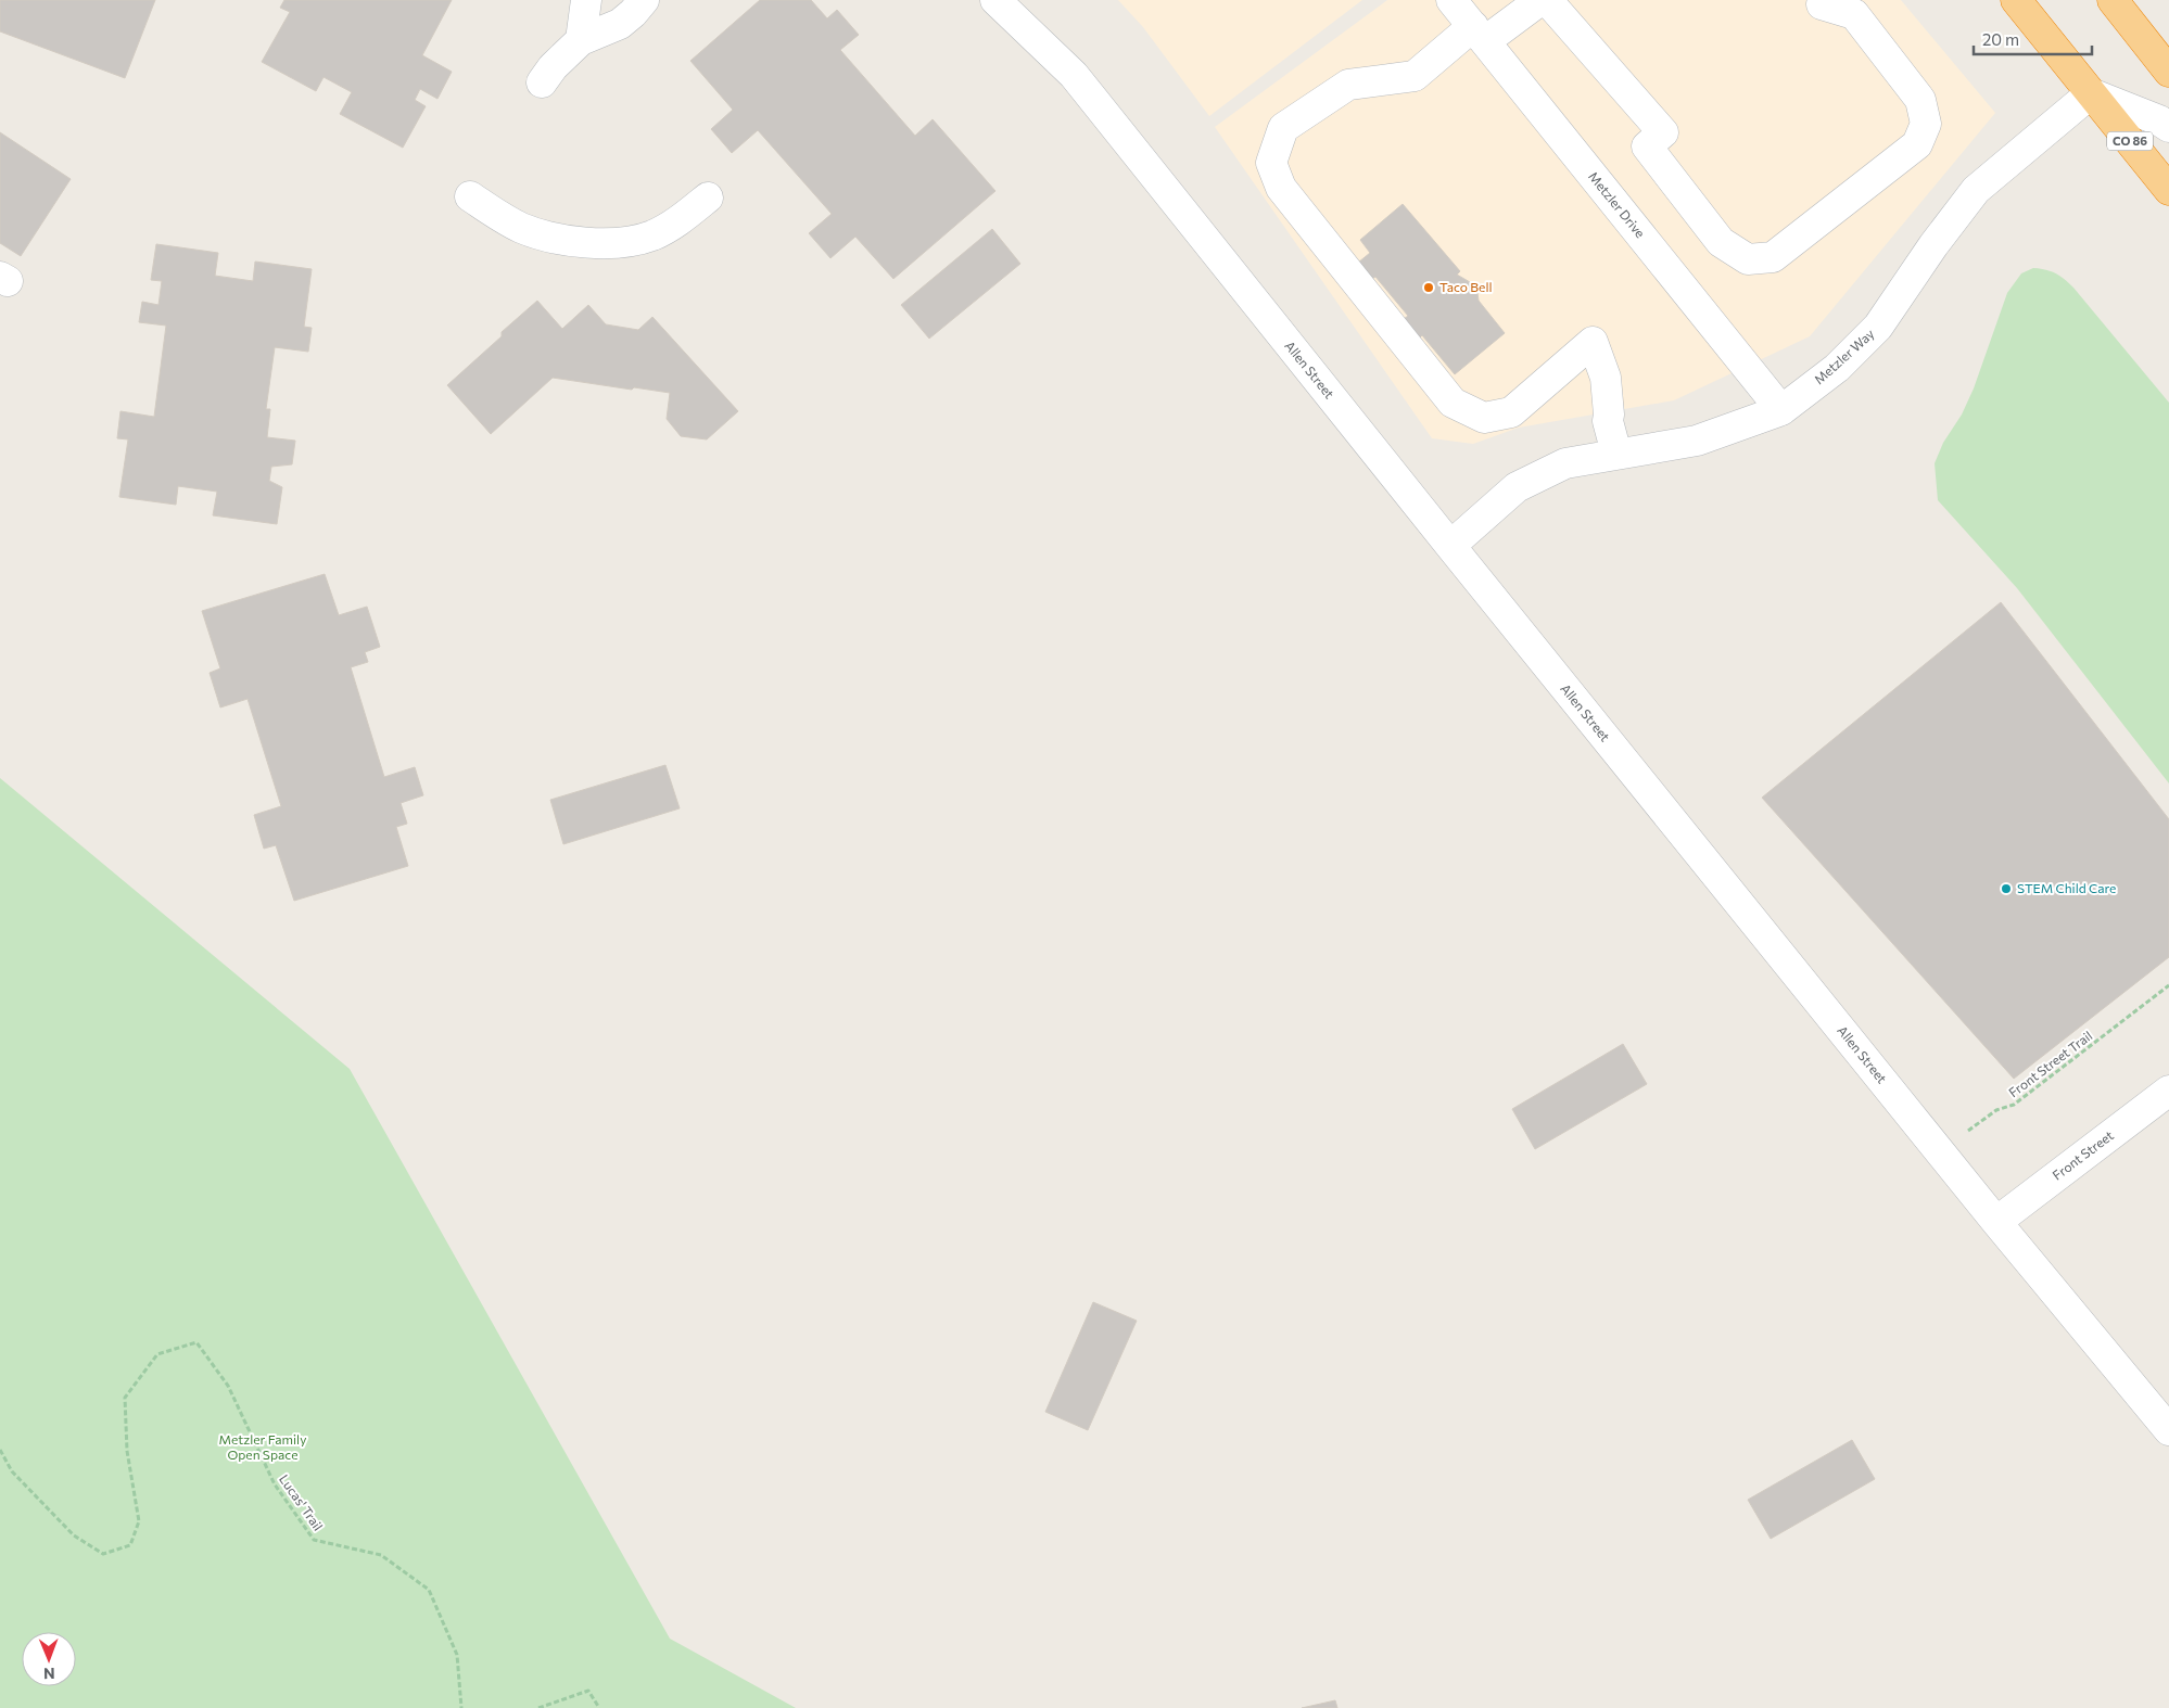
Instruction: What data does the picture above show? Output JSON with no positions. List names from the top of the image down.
{
  "streets": {
    "highway": ["CO 86"],
    "street": [
      "Metzler Drive",
      "Metzler Way",
      "Allen Street",
      "Front Street"
    ],
    "path": ["Front Street Trail", "Lucas' Trail"]
  },
  "crossings": [
    ["CO 86", "Metzler Way"],
    ["Metzler Drive", "Metzler Way"],
    ["Metzler Way", "Allen Street"],
    ["Allen Street", "Front Street Trail"],
    ["Allen Street", "Front Street"]
  ],
  "parks": ["Metzler Family Open Space"],
  "places": ["Taco Bell", "STEM Child Care"],
  "scale_bar": "20 m",
  "north": "bottom"
}
